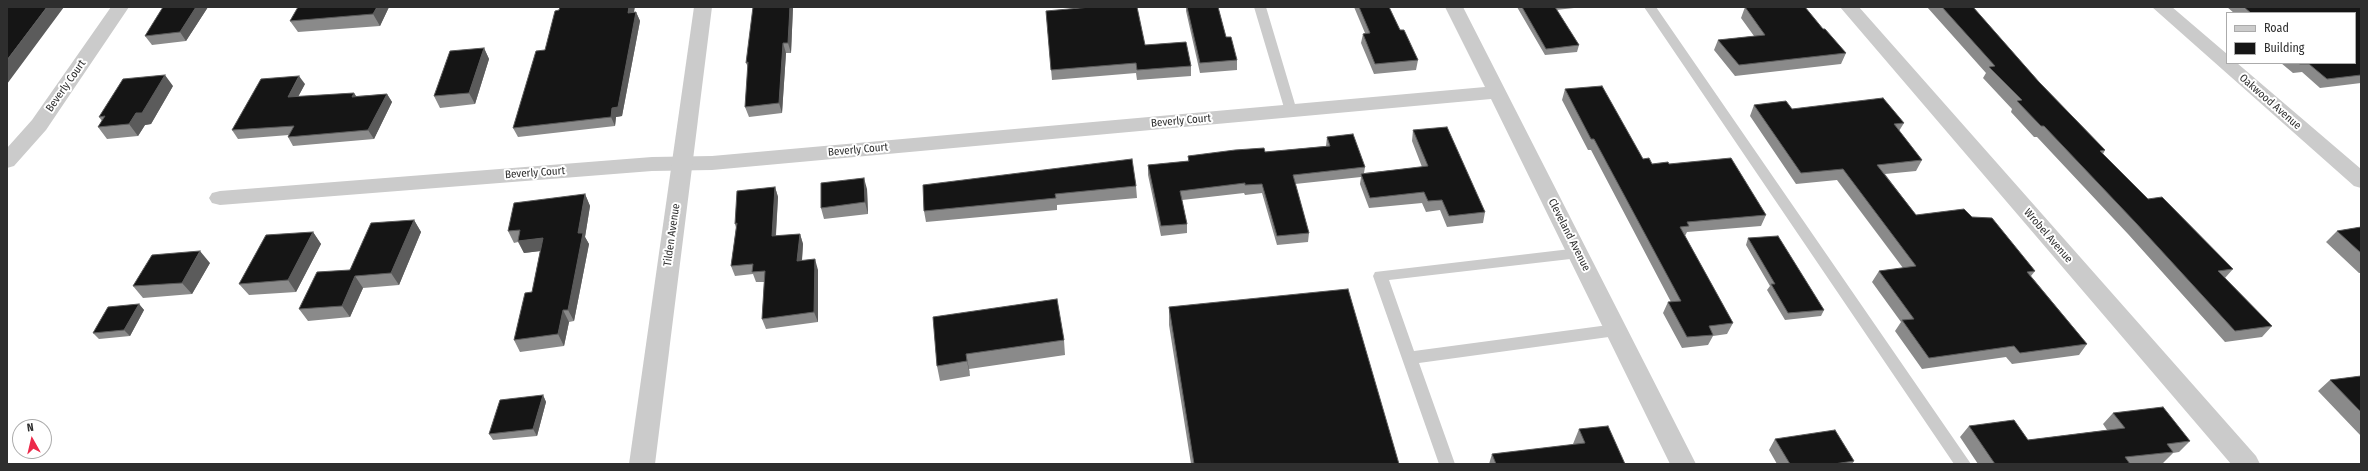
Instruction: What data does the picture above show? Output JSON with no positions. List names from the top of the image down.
{
  "streets": {
    "street": [
      "Beverly Court",
      "Oakwood Avenue",
      "Tilden Avenue",
      "Cleveland Avenue",
      "Wrobel Avenue"
    ]
  },
  "crossings": [
    ["Beverly Court", "Tilden Avenue"],
    ["Beverly Court", "Cleveland Avenue"]
  ],
  "legend": ["Road", "Building"],
  "north": "top"
}
